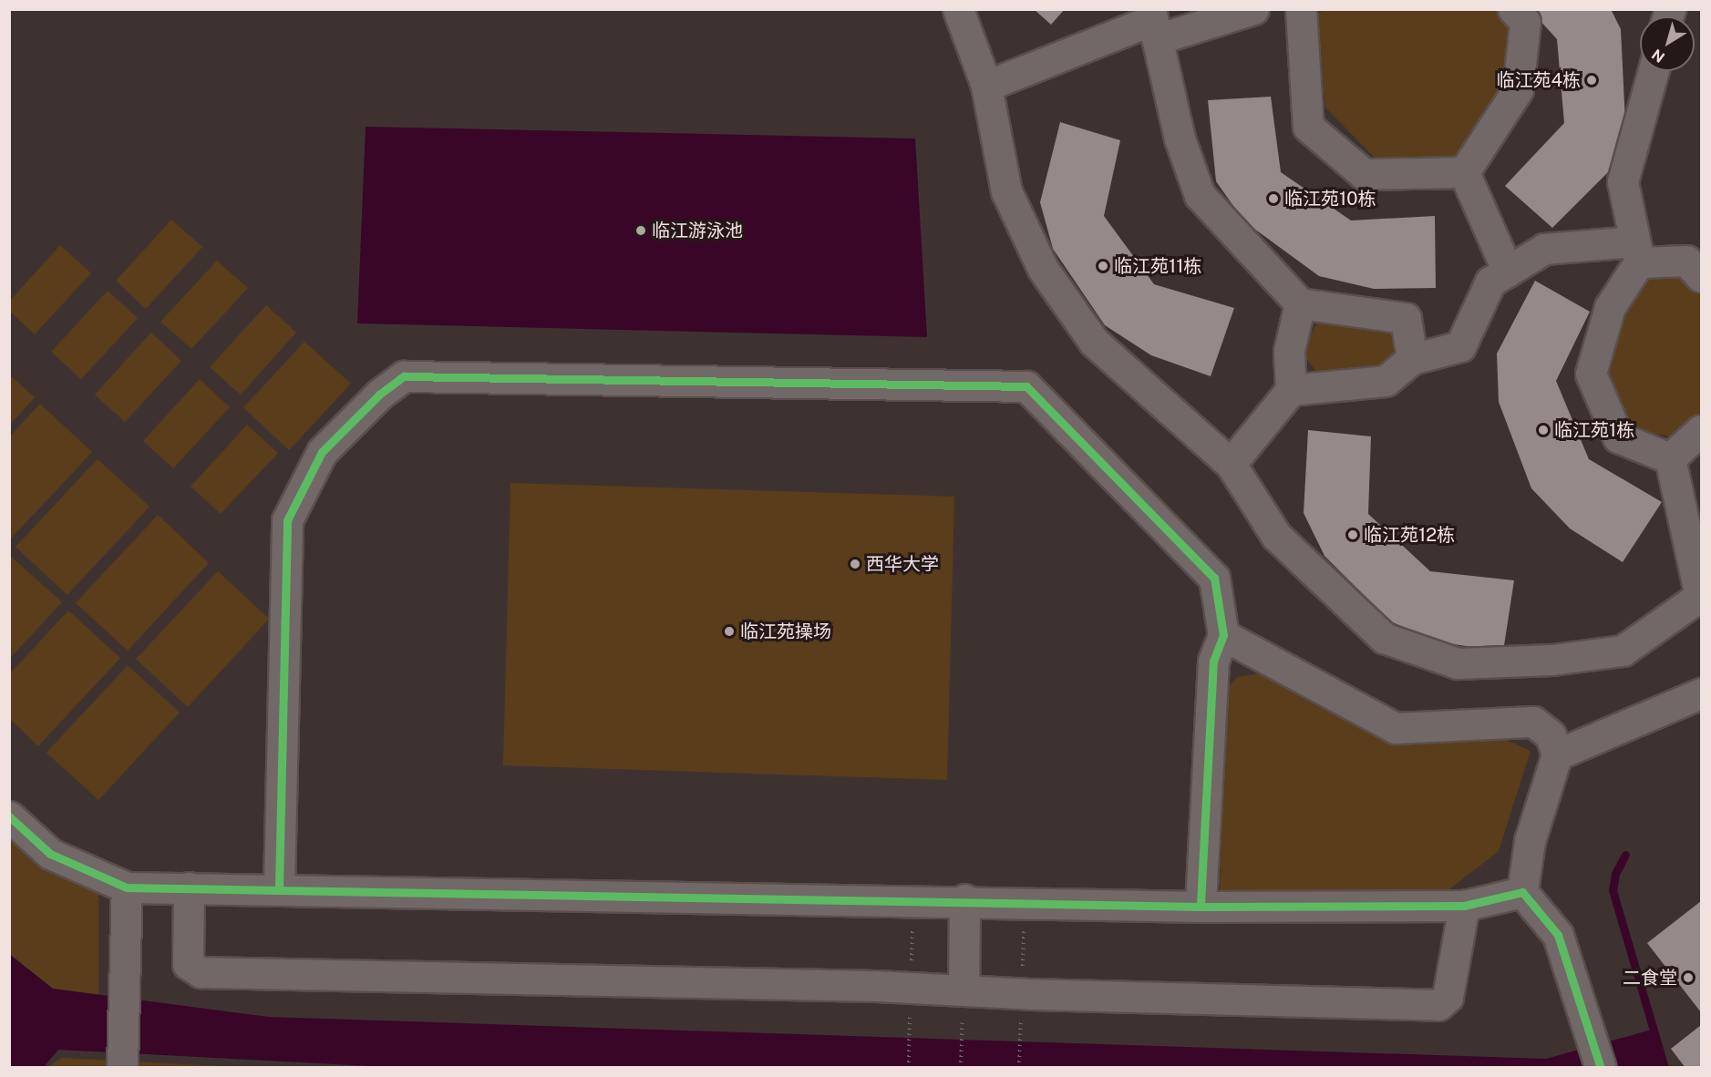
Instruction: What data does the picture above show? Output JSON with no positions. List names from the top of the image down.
{
  "places": [
    "临江苑4栋",
    "临江苑10栋",
    "临江游泳池",
    "临江苑11栋",
    "临江苑1栋",
    "临江苑12栋",
    "西华大学",
    "临江苑操场",
    "二食堂"
  ],
  "north": "bottom left"
}
